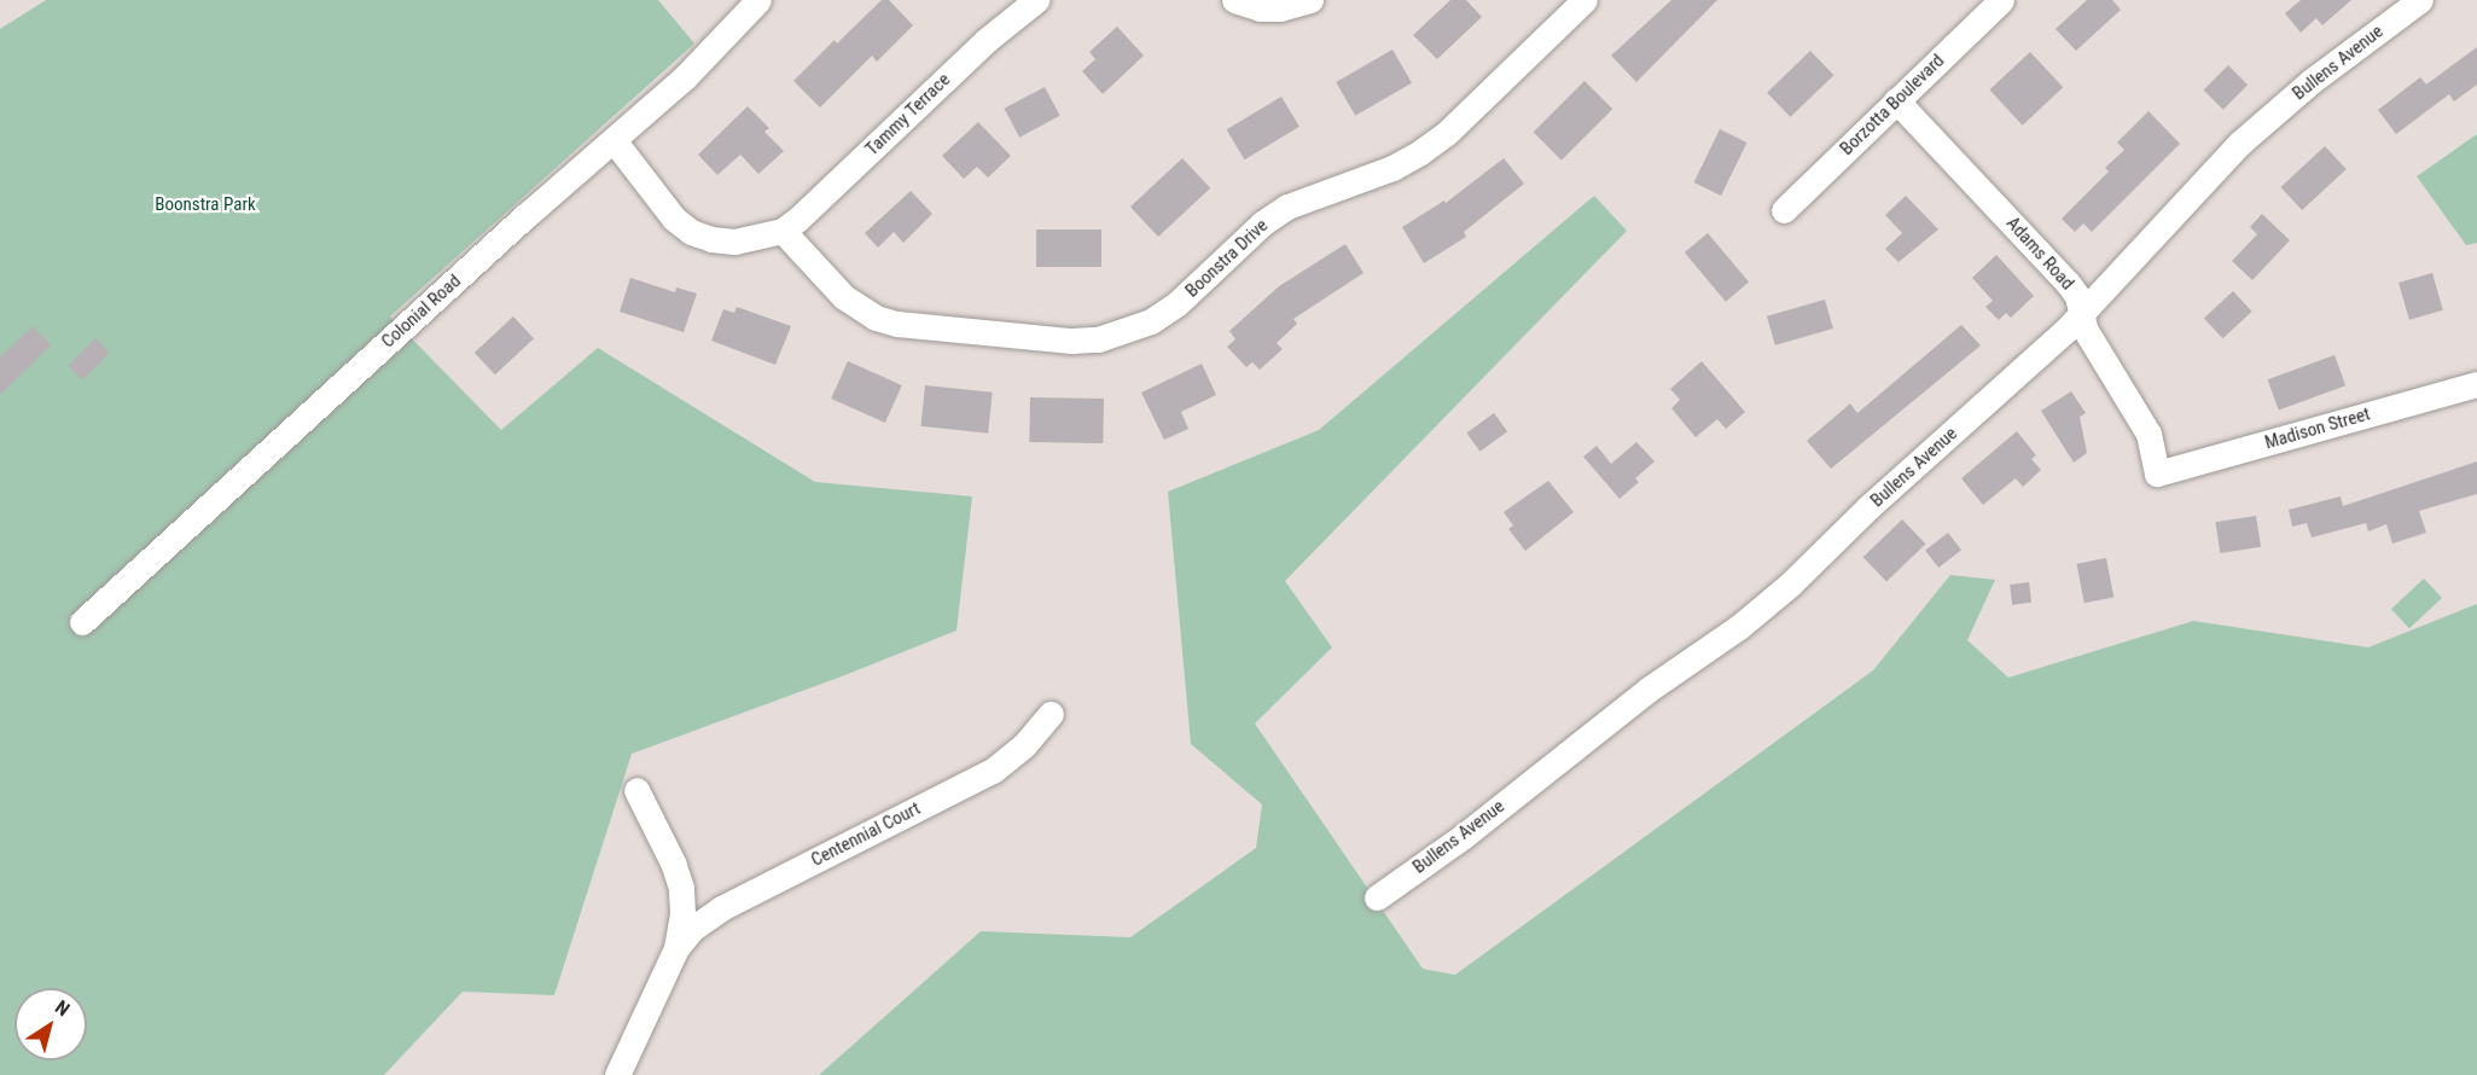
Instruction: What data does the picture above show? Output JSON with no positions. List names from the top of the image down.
{
  "streets": {
    "street": [
      "Bullens Avenue",
      "Borzotta Boulevard",
      "Tammy Terrace",
      "Adams Road",
      "Boonstra Drive",
      "Colonial Road",
      "Madison Street",
      "Centennial Court"
    ]
  },
  "crossings": [
    ["Bullens Avenue", "Adams Road"],
    ["Borzotta Boulevard", "Adams Road"],
    ["Tammy Terrace", "Boonstra Drive"],
    ["Tammy Terrace", "Colonial Road"],
    ["Adams Road", "Madison Street"]
  ],
  "parks": ["Boonstra Park"],
  "north": "top right"
}
